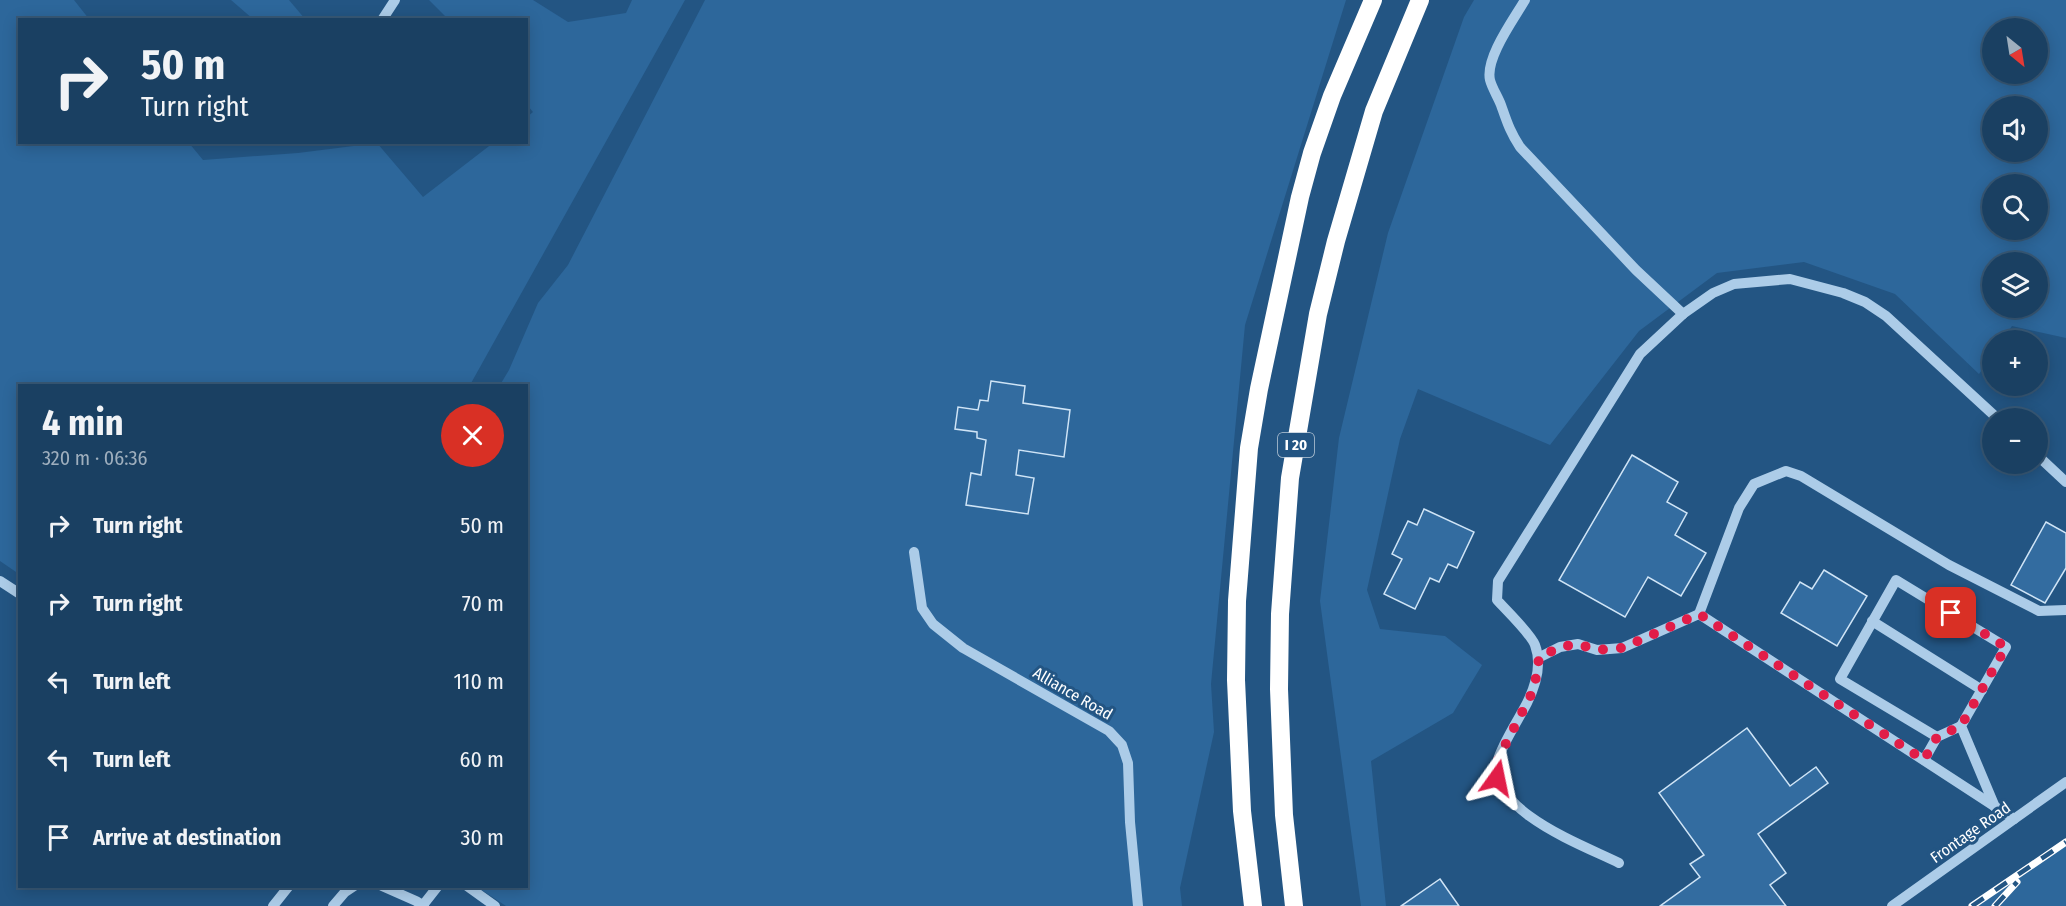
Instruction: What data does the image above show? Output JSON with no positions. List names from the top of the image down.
{
  "streets": {
    "highway": ["I 20"],
    "street": ["Alliance Road", "Frontage Road"]
  },
  "north": "bottom right",
  "page": {
    "map_buttons": ["+", "−"],
    "turn": ["50 m", "Turn right"],
    "heading": ["4 min", "320 m · 06:36"],
    "list": [
      {
        "name": "Turn right",
        "value": "50 m"
      },
      {
        "name": "Turn right",
        "value": "70 m"
      },
      {
        "name": "Turn left",
        "value": "110 m"
      },
      {
        "name": "Turn left",
        "value": "60 m"
      },
      {
        "name": "Arrive at destination",
        "value": "30 m"
      }
    ]
  }
}
